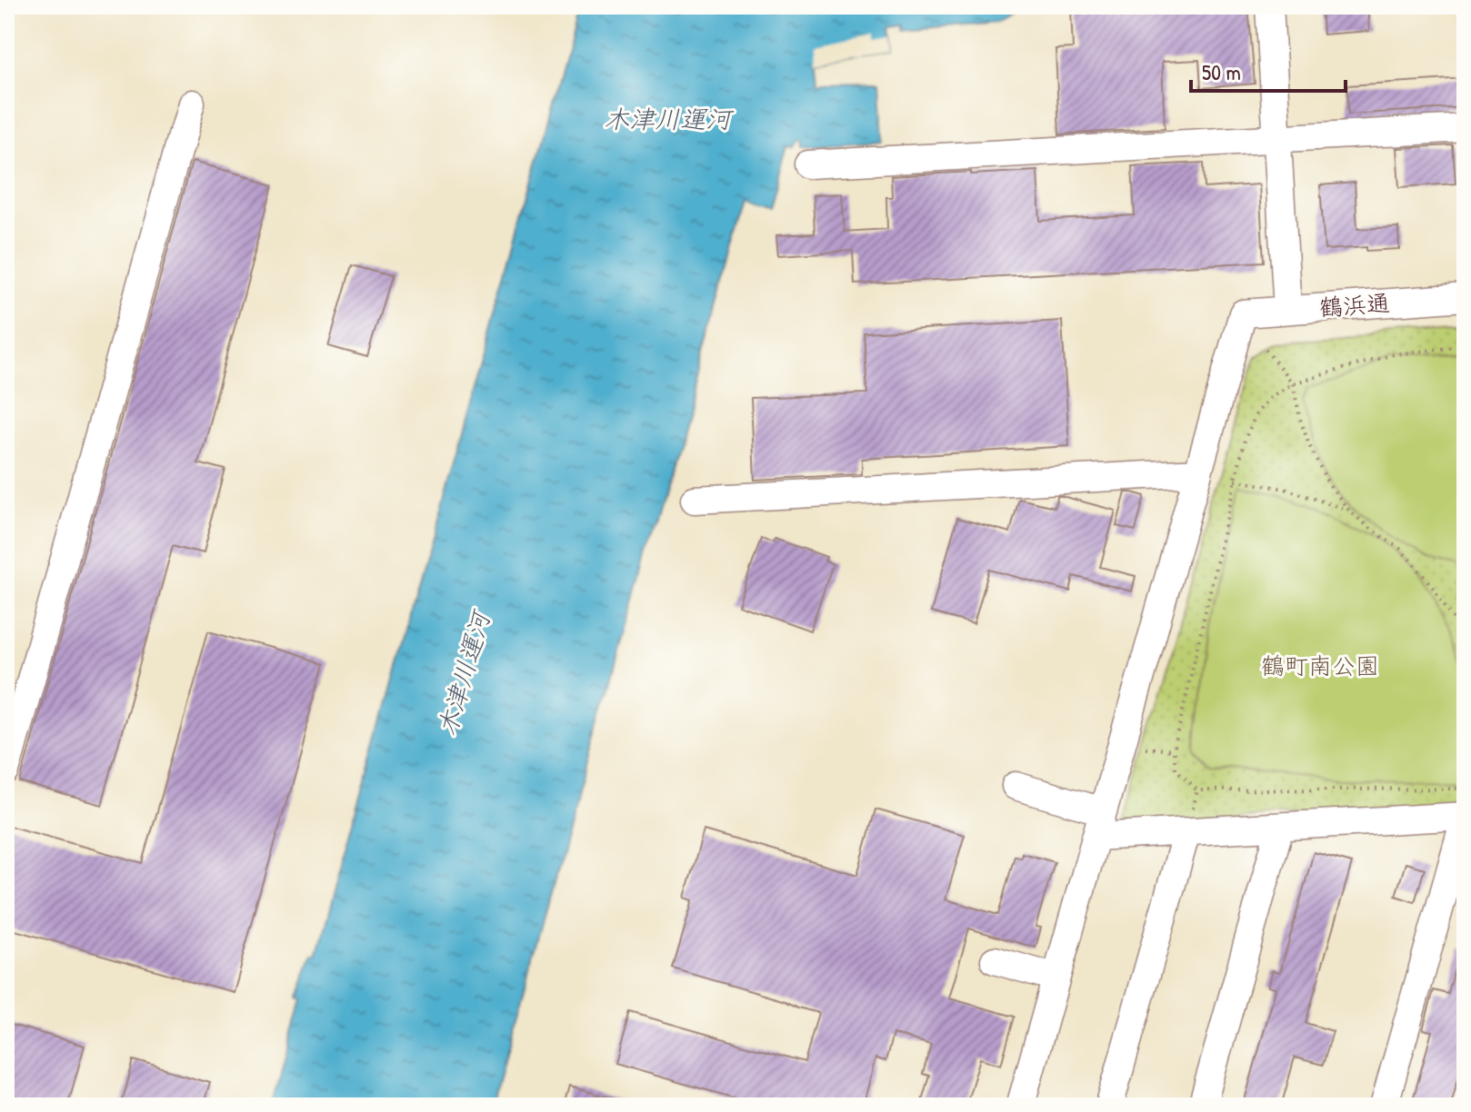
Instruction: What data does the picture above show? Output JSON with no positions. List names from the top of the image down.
{
  "streets": {
    "street": ["鶴浜通"]
  },
  "water": ["木津川運河"],
  "parks": ["鶴町南公園"],
  "scale_bar": "50 m"
}
